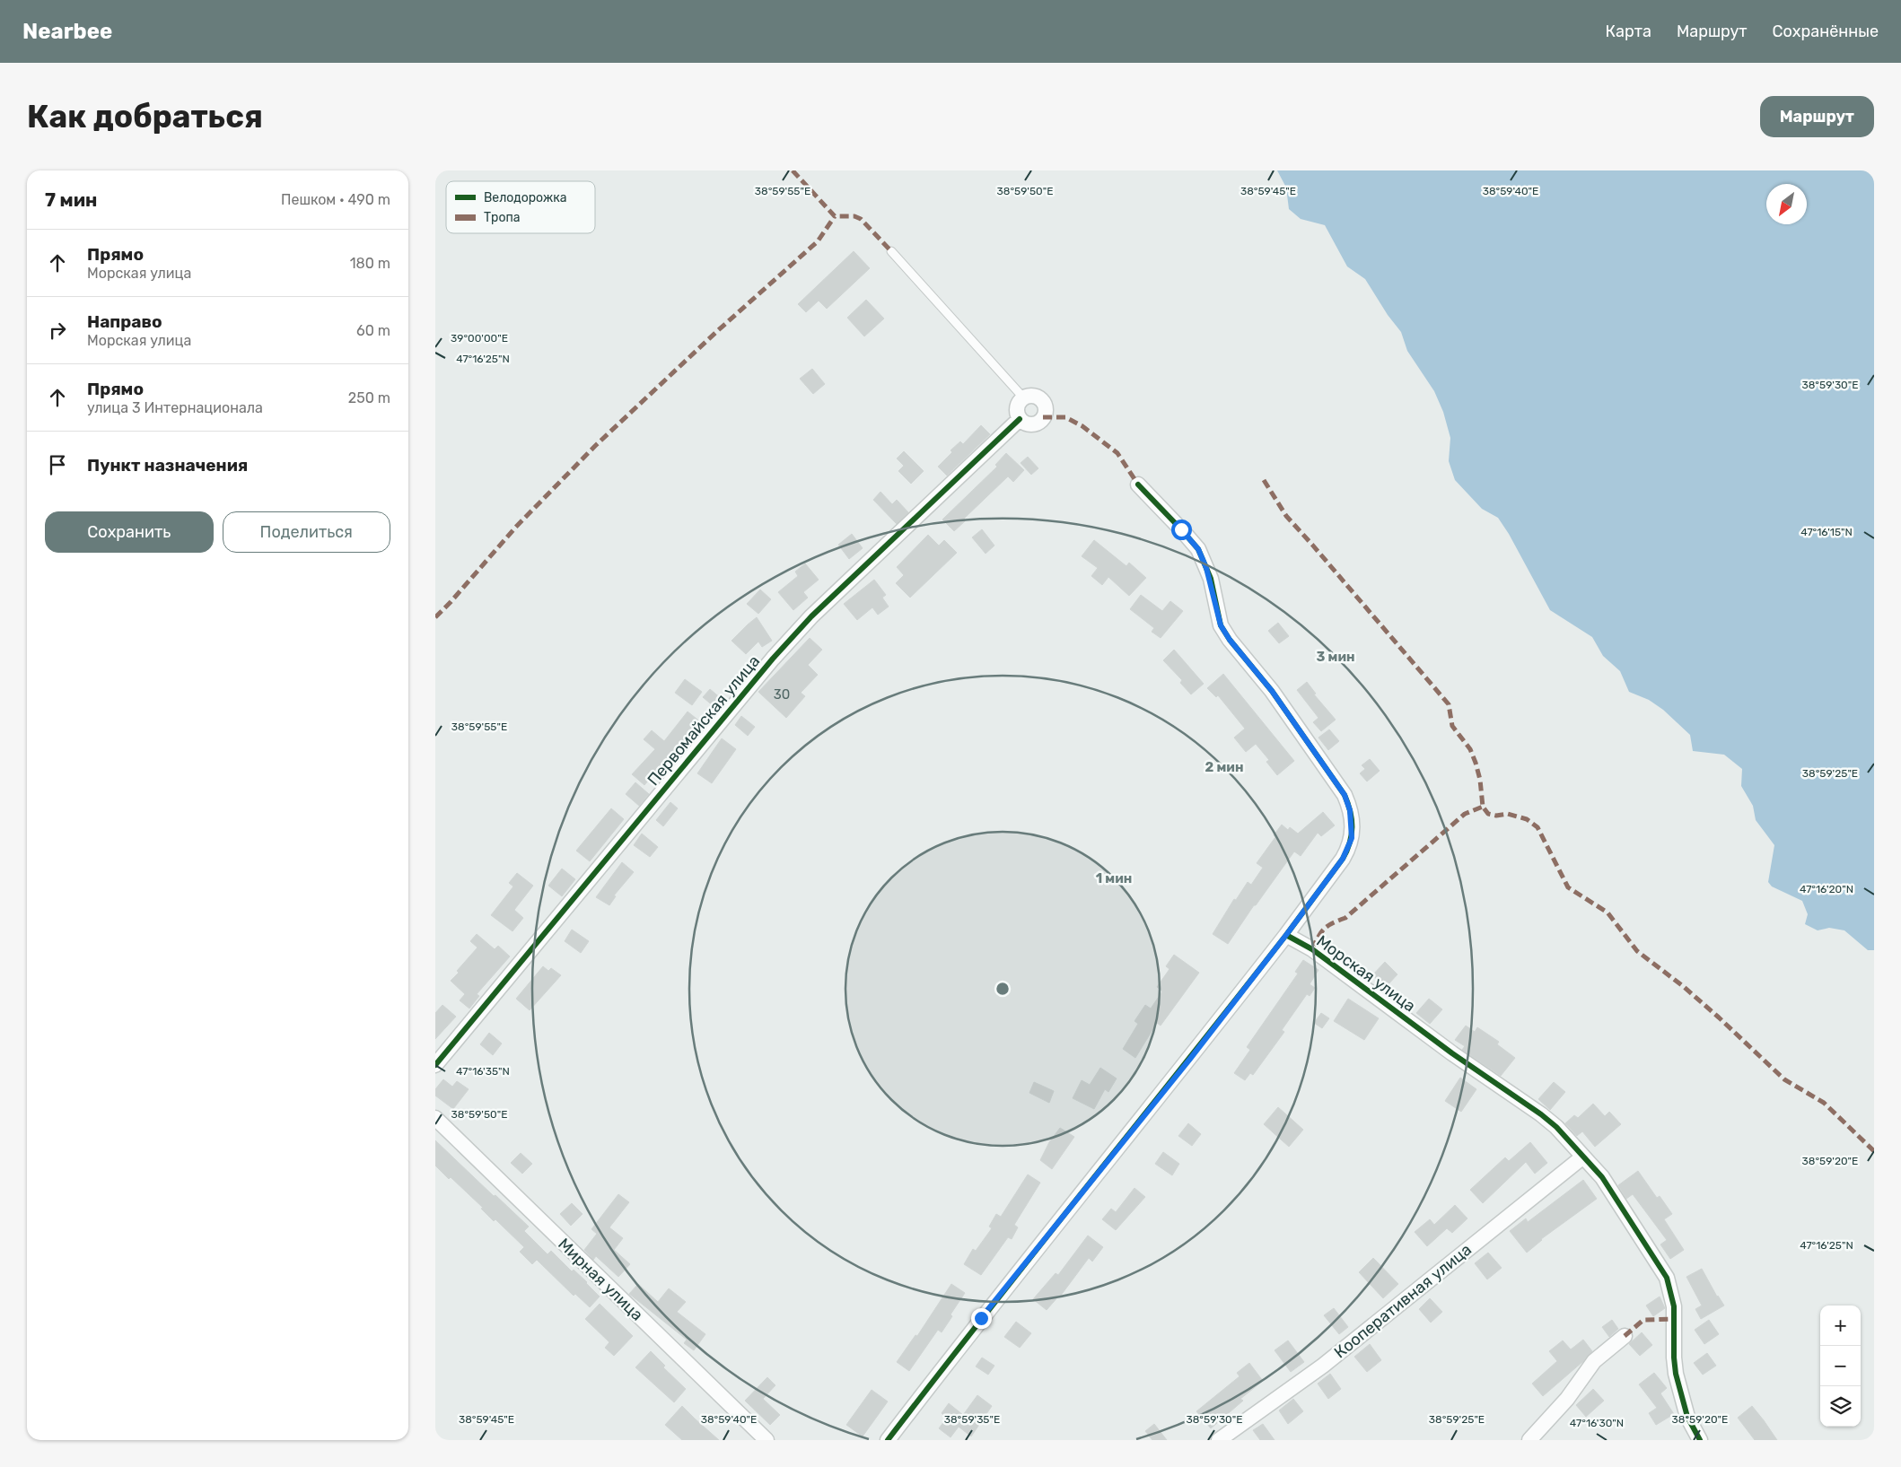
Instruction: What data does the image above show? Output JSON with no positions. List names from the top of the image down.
{
  "streets": {
    "street": [
      "Первомайская улица",
      "Морская улица",
      "Мирная улица",
      "Кооперативная улица"
    ]
  },
  "crossings": [
    ["Морская улица", "Кооперативная улица"]
  ],
  "house_numbers": ["30"],
  "legend": ["Велодорожка", "Тропа"],
  "north": "bottom left",
  "page": {
    "header": "Nearbee",
    "nav": ["Карта", "Маршрут", "Сохранённые"],
    "buttons": [
      "Маршрут",
      ["Сохранить", "Поделиться"]
    ],
    "title": "Как добраться",
    "heading": ["7 мин", "Пешком · 490 m"],
    "list": [
      ["Прямо", "Морская улица", "180 m"],
      ["Направо", "Морская улица", "60 m"],
      ["Прямо", "улица 3 Интернационала", "250 m"],
      "Пункт назначения"
    ],
    "map_buttons": ["+", "−"]
  },
  "coordinates": [
    "38°59'55\"E",
    "38°59'50\"E",
    "38°59'45\"E",
    "38°59'40\"E",
    "39°00'00\"E",
    "47°16'25\"N",
    "38°59'30\"E",
    "47°16'15\"N",
    "38°59'25\"E",
    "47°16'20\"N",
    "47°16'35\"N",
    "38°59'20\"E",
    "38°59'35\"E",
    "47°16'30\"N"
  ],
  "rings": ["3 мин", "2 мин", "1 мин"]
}
